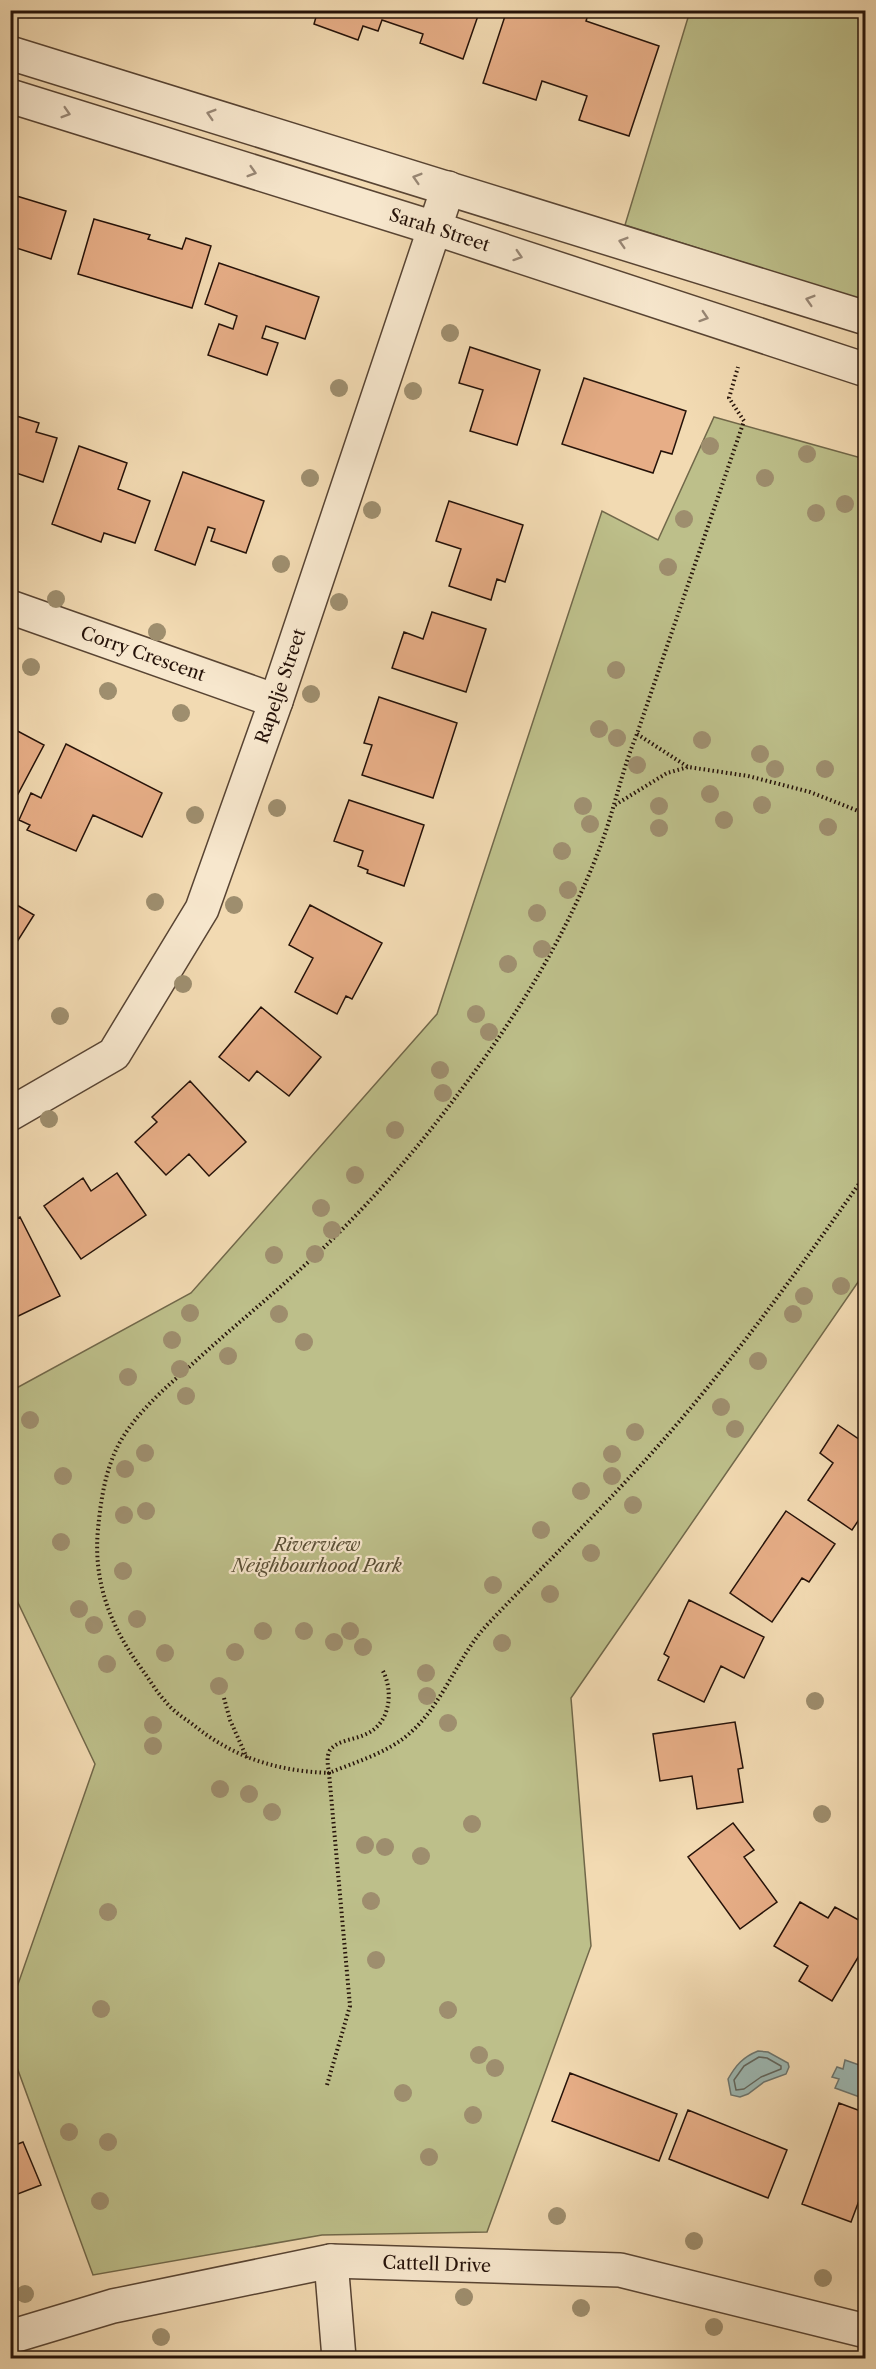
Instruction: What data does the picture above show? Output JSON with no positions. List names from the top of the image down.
{
  "streets": {
    "street": [
      "Sarah Street",
      "Corry Crescent",
      "Rapelje Street",
      "Cattell Drive"
    ]
  },
  "crossings": [
    ["Sarah Street", "Rapelje Street"],
    ["Corry Crescent", "Rapelje Street"]
  ],
  "parks": ["Riverview Neighbourhood Park"]
}
